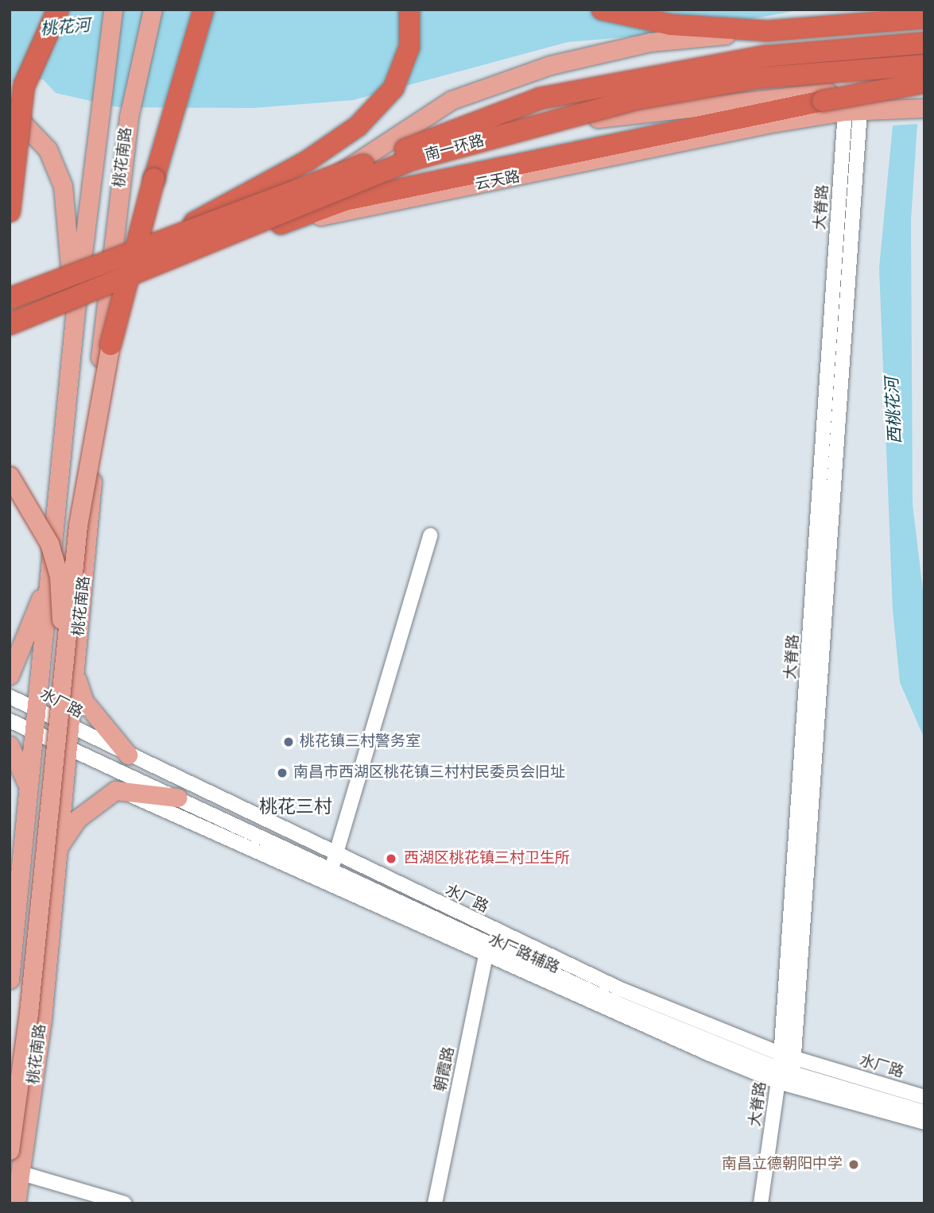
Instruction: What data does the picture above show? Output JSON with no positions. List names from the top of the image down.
{
  "streets": {
    "highway": ["南一环路"],
    "main road": ["桃花南路", "云天路"],
    "street": [
      "大脊路",
      "水厂路",
      "水厂路辅路",
      "朝霞路"
    ]
  },
  "crossings": [
    ["桃花南路", "云天路"],
    ["桃花南路", "水厂路"],
    ["云天路", "大脊路"],
    ["大脊路", "水厂路"],
    ["大脊路", "水厂路辅路"],
    ["水厂路", "水厂路辅路"],
    ["水厂路", "朝霞路"],
    ["水厂路辅路", "朝霞路"]
  ],
  "districts": ["桃花三村"],
  "water": ["桃花河", "西桃花河"],
  "places": [
    "桃花镇三村警务室",
    "南昌市西湖区桃花镇三村村民委员会旧址",
    "西湖区桃花镇三村卫生所",
    "南昌立德朝阳中学"
  ]
}
